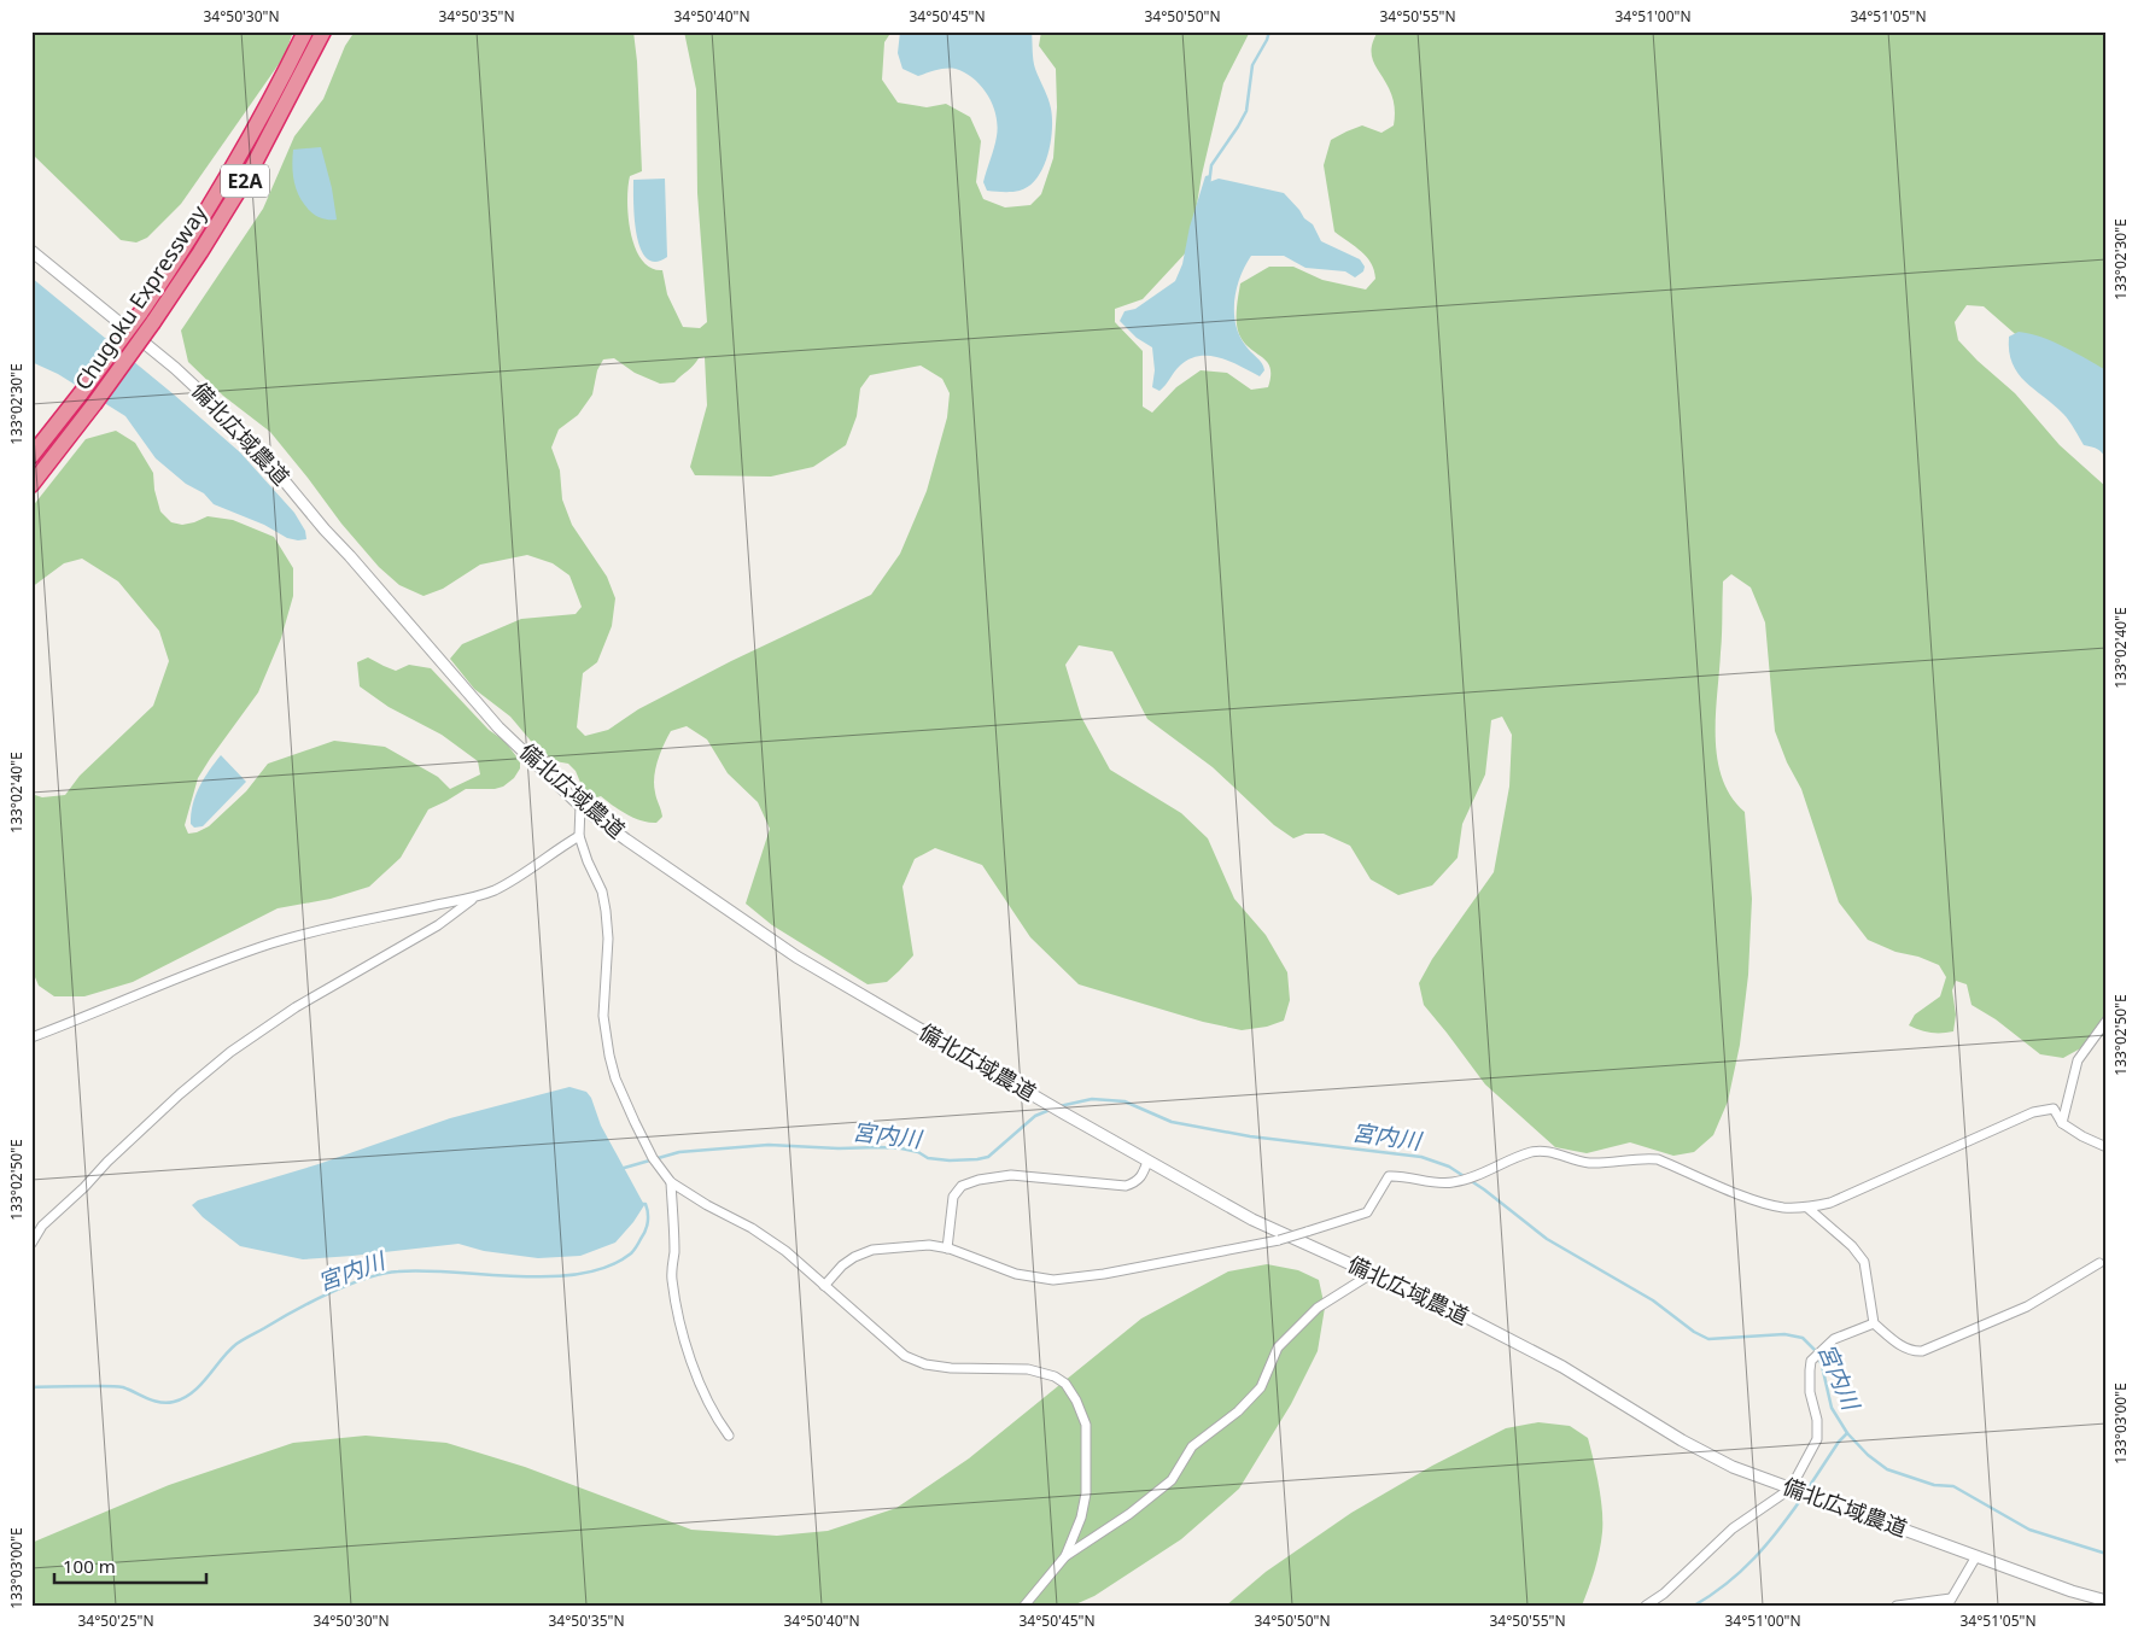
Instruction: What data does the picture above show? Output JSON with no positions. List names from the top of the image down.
{
  "streets": {
    "highway": ["E2A", "Chugoku Expressway"],
    "street": ["備北広域農道"]
  },
  "water": ["宮内川"],
  "scale_bar": "100 m",
  "coordinates": [
    "34°50'30\"N",
    "34°50'35\"N",
    "34°50'40\"N",
    "34°50'45\"N",
    "34°50'50\"N",
    "34°50'55\"N",
    "34°51'00\"N",
    "34°51'05\"N",
    "133°02'30\"E",
    "133°02'40\"E",
    "133°02'50\"E",
    "133°03'00\"E",
    "34°50'25\"N"
  ]
}
